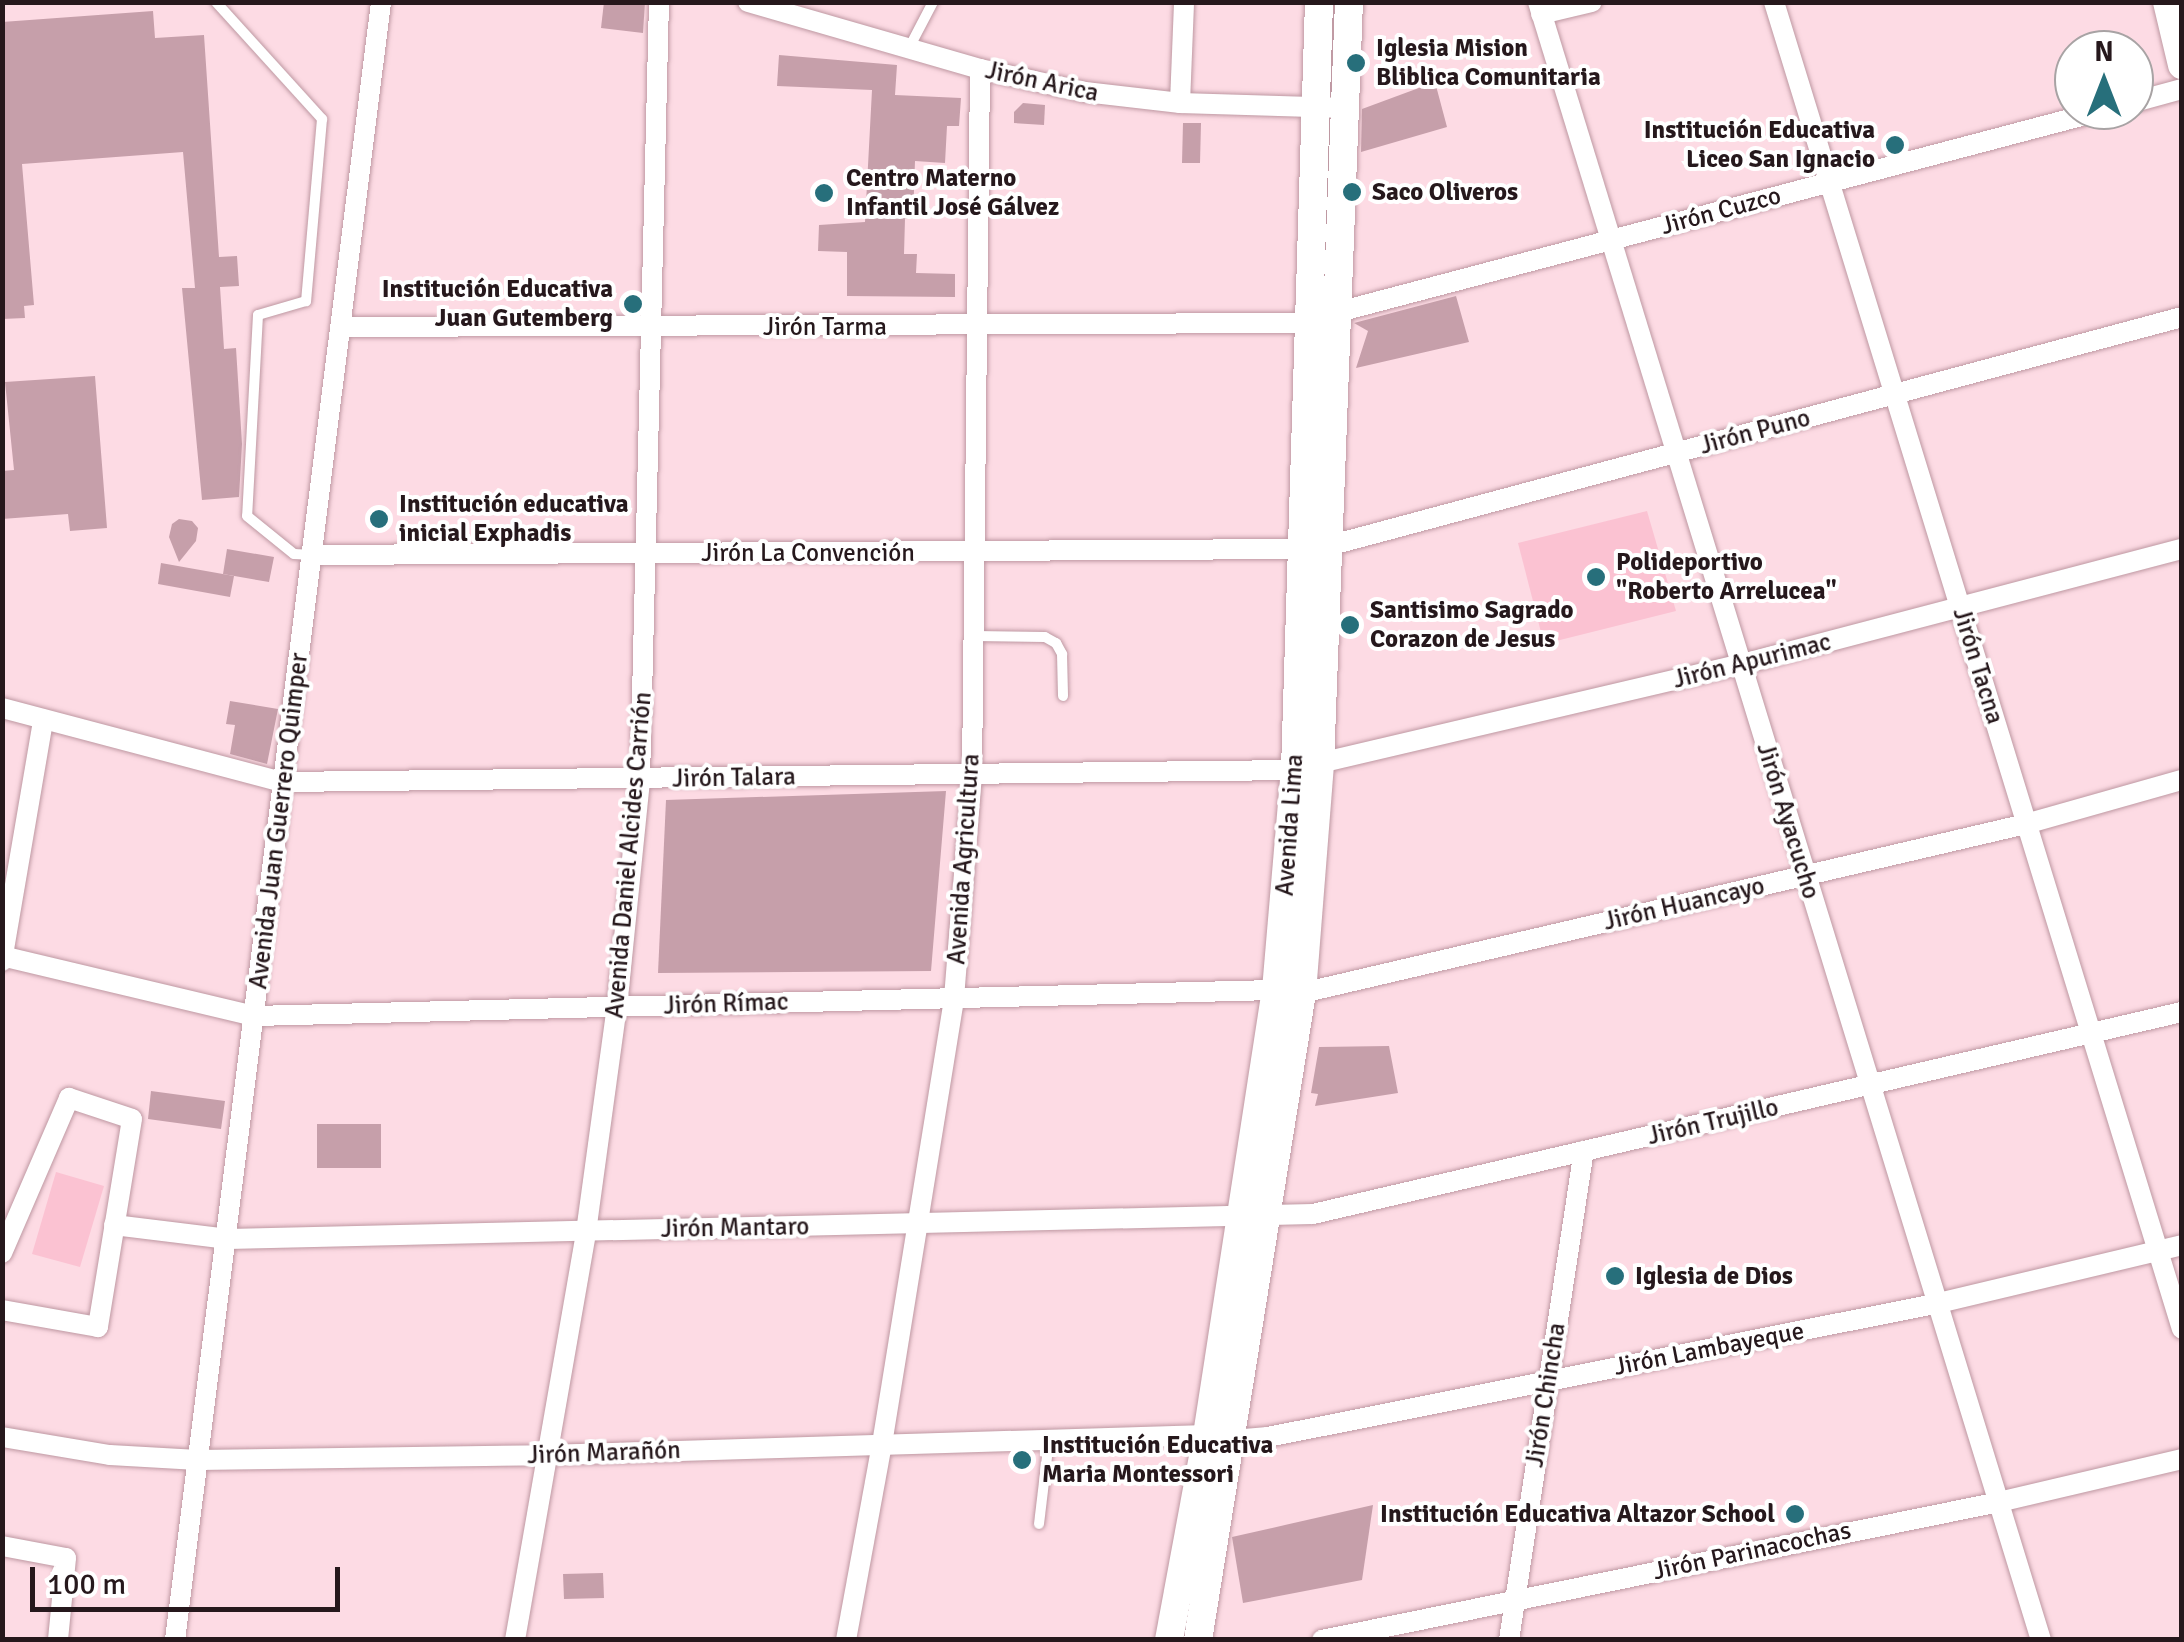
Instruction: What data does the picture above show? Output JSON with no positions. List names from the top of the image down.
{
  "streets": {
    "main road": ["Avenida Lima"],
    "street": [
      "Jirón Arica",
      "Jirón Cuzco",
      "Jirón Tarma",
      "Jirón Puno",
      "Jirón La Convención",
      "Jirón Apurimac",
      "Jirón Tacna",
      "Jirón Talara",
      "Avenida Juan Guerrero Quimper",
      "Jirón Ayacucho",
      "Avenida Daniel Alcides Carrión",
      "Avenida Agricultura",
      "Jirón Huancayo",
      "Jirón Rímac",
      "Jirón Trujillo",
      "Jirón Mantaro",
      "Jirón Lambayeque",
      "Jirón Chincha",
      "Jirón Marañón",
      "Jirón Parinacochas"
    ]
  },
  "crossings": [
    ["Jirón Arica", "Avenida Lima"],
    ["Jirón Arica", "Avenida Agricultura"],
    ["Jirón Cuzco", "Jirón Tacna"],
    ["Jirón Cuzco", "Jirón Ayacucho"],
    ["Jirón Cuzco", "Avenida Lima"],
    ["Jirón Tarma", "Avenida Juan Guerrero Quimper"],
    ["Jirón Tarma", "Avenida Lima"],
    ["Jirón Tarma", "Avenida Daniel Alcides Carrión"],
    ["Jirón Tarma", "Avenida Agricultura"],
    ["Jirón Puno", "Jirón La Convención"],
    ["Jirón Puno", "Jirón Tacna"],
    ["Jirón Puno", "Jirón Ayacucho"],
    ["Jirón Puno", "Avenida Lima"],
    ["Jirón La Convención", "Avenida Juan Guerrero Quimper"],
    ["Jirón La Convención", "Avenida Lima"],
    ["Jirón La Convención", "Avenida Daniel Alcides Carrión"],
    ["Jirón La Convención", "Avenida Agricultura"],
    ["Jirón Apurimac", "Jirón Tacna"],
    ["Jirón Apurimac", "Jirón Talara"],
    ["Jirón Apurimac", "Jirón Ayacucho"],
    ["Jirón Apurimac", "Avenida Lima"],
    ["Jirón Tacna", "Jirón Huancayo"],
    ["Jirón Tacna", "Jirón Trujillo"],
    ["Jirón Tacna", "Jirón Lambayeque"],
    ["Jirón Talara", "Avenida Juan Guerrero Quimper"],
    ["Jirón Talara", "Avenida Lima"],
    ["Jirón Talara", "Avenida Daniel Alcides Carrión"],
    ["Jirón Talara", "Avenida Agricultura"],
    ["Avenida Juan Guerrero Quimper", "Jirón Rímac"],
    ["Avenida Juan Guerrero Quimper", "Jirón Mantaro"],
    ["Avenida Juan Guerrero Quimper", "Jirón Marañón"],
    ["Jirón Ayacucho", "Jirón Huancayo"],
    ["Jirón Ayacucho", "Jirón Trujillo"],
    ["Jirón Ayacucho", "Jirón Lambayeque"],
    ["Jirón Ayacucho", "Jirón Parinacochas"],
    ["Avenida Lima", "Jirón Huancayo"],
    ["Avenida Lima", "Jirón Rímac"],
    ["Avenida Lima", "Jirón Trujillo"],
    ["Avenida Lima", "Jirón Mantaro"],
    ["Avenida Lima", "Jirón Lambayeque"],
    ["Avenida Lima", "Jirón Marañón"],
    ["Avenida Daniel Alcides Carrión", "Jirón Rímac"],
    ["Avenida Daniel Alcides Carrión", "Jirón Mantaro"],
    ["Avenida Daniel Alcides Carrión", "Jirón Marañón"],
    ["Avenida Agricultura", "Jirón Rímac"],
    ["Avenida Agricultura", "Jirón Mantaro"],
    ["Avenida Agricultura", "Jirón Marañón"],
    ["Jirón Huancayo", "Jirón Rímac"],
    ["Jirón Trujillo", "Jirón Mantaro"],
    ["Jirón Trujillo", "Jirón Chincha"],
    ["Jirón Lambayeque", "Jirón Chincha"],
    ["Jirón Lambayeque", "Jirón Marañón"],
    ["Jirón Chincha", "Jirón Parinacochas"]
  ],
  "places": [
    "Iglesia Mision Bliblica Comunitaria",
    "Institución Educativa Liceo San Ignacio",
    "Saco Oliveros",
    "Centro Materno Infantil José Gálvez",
    "Institución Educativa Juan Gutemberg",
    "Institución educativa inicial Exphadis",
    "Polideportivo \"Roberto Arrelucea\"",
    "Santisimo Sagrado Corazon de Jesus",
    "Iglesia de Dios",
    "Institución Educativa Maria Montessori",
    "Institución Educativa Altazor School"
  ],
  "scale_bar": "100 m",
  "north": "top"
}
